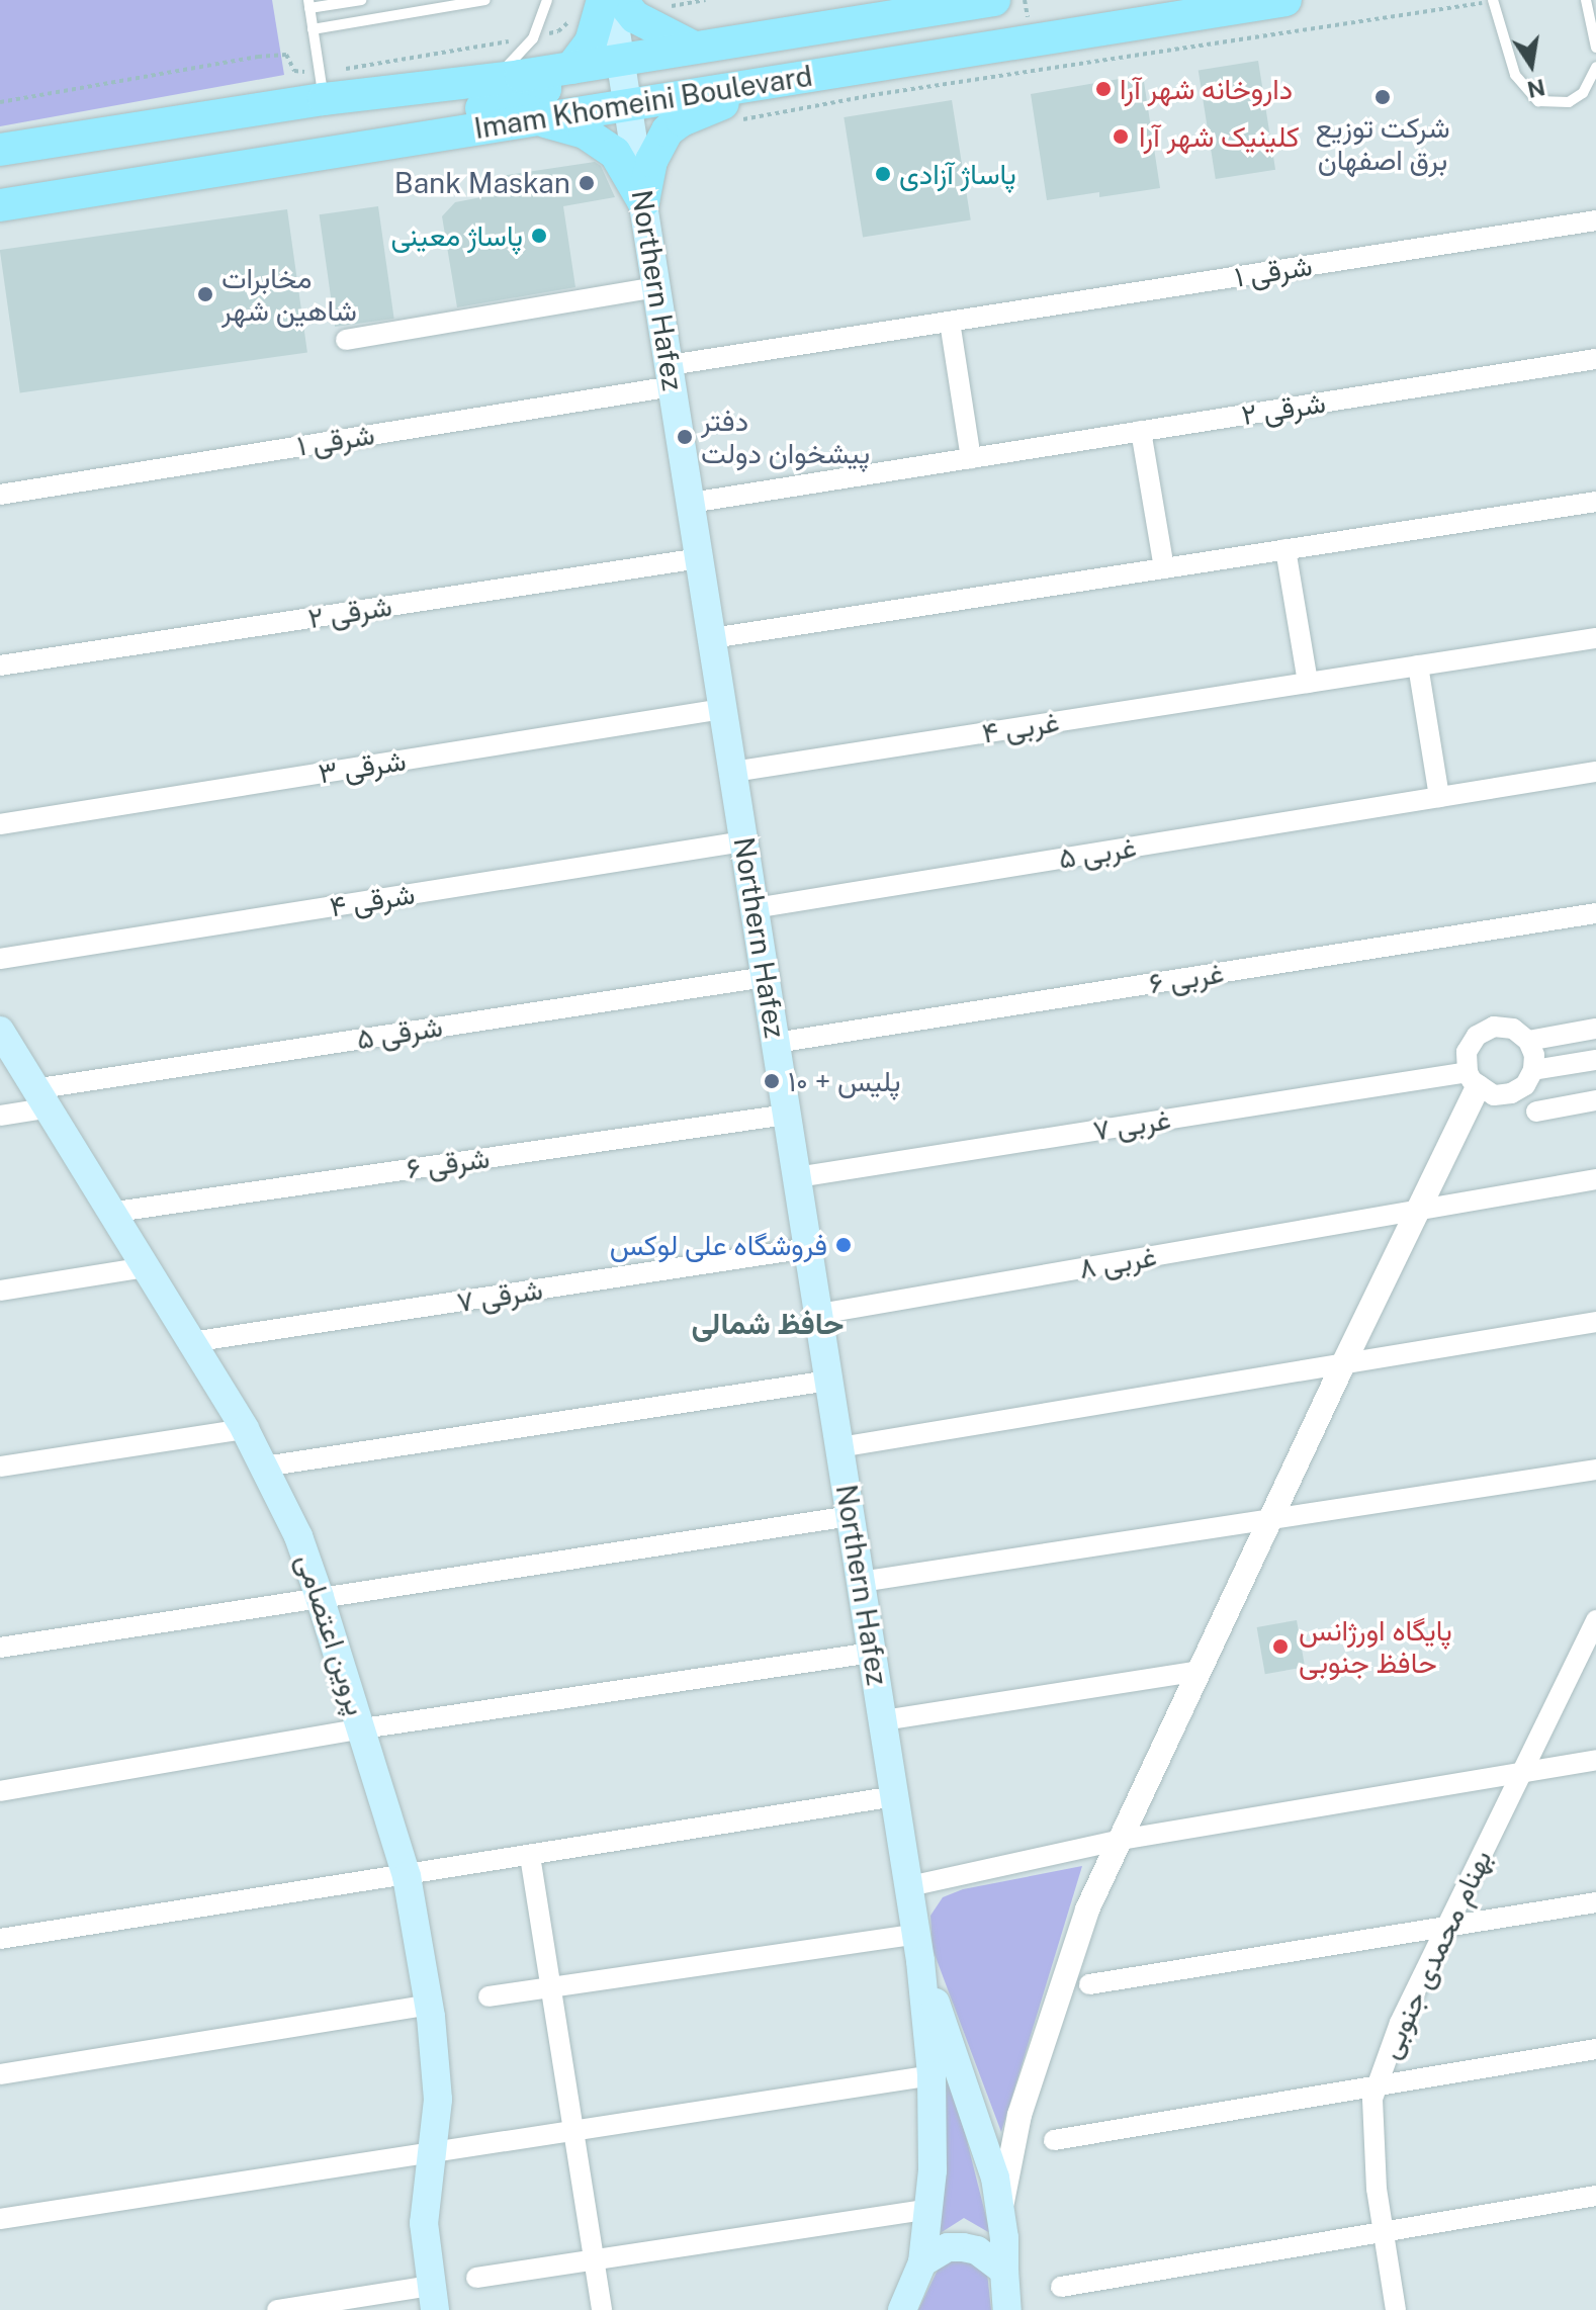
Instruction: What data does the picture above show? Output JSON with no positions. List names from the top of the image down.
{
  "streets": {
    "main road": ["Imam Khomeini Boulevard", "Northern Hafez", "پروین اعتصامی"],
    "street": [
      "۱ شرقی",
      "۲ شرقی",
      "۴ غربی",
      "۳ شرقی",
      "۵ غربی",
      "۴ شرقی",
      "۶ غربی",
      "۵ شرقی",
      "۷ غربی",
      "۶ شرقی",
      "۸ غربی",
      "۷ شرقی",
      "بهنام محمدی جنوبی"
    ]
  },
  "crossings": [
    ["Imam Khomeini Boulevard", "Northern Hafez"],
    ["۱ شرقی", "Northern Hafez"],
    ["Northern Hafez", "۲ شرقی"],
    ["Northern Hafez", "۴ غربی"],
    ["Northern Hafez", "۳ شرقی"],
    ["Northern Hafez", "۵ غربی"],
    ["Northern Hafez", "۴ شرقی"],
    ["Northern Hafez", "۶ غربی"],
    ["Northern Hafez", "۵ شرقی"],
    ["Northern Hafez", "۷ غربی"],
    ["Northern Hafez", "۶ شرقی"],
    ["Northern Hafez", "۸ غربی"],
    ["Northern Hafez", "۷ شرقی"],
    ["۵ شرقی", "پروین اعتصامی"],
    ["۶ شرقی", "پروین اعتصامی"],
    ["۷ شرقی", "پروین اعتصامی"]
  ],
  "districts": ["حافظ شمالی"],
  "places": [
    "داروخانه شهر آرا",
    "شرکت توزیع برق اصفهان",
    "کلینیک شهر آرا",
    "پاساژ آزادی",
    "Bank Maskan",
    "پاساژ معینی",
    "مخابرات شاهین شهر",
    "دفتر پیشخوان دولت",
    "پلیس + ۱۰",
    "فروشگاه علی لوکس",
    "پایگاه اورژانس حافظ جنوبی"
  ],
  "north": "bottom"
}
